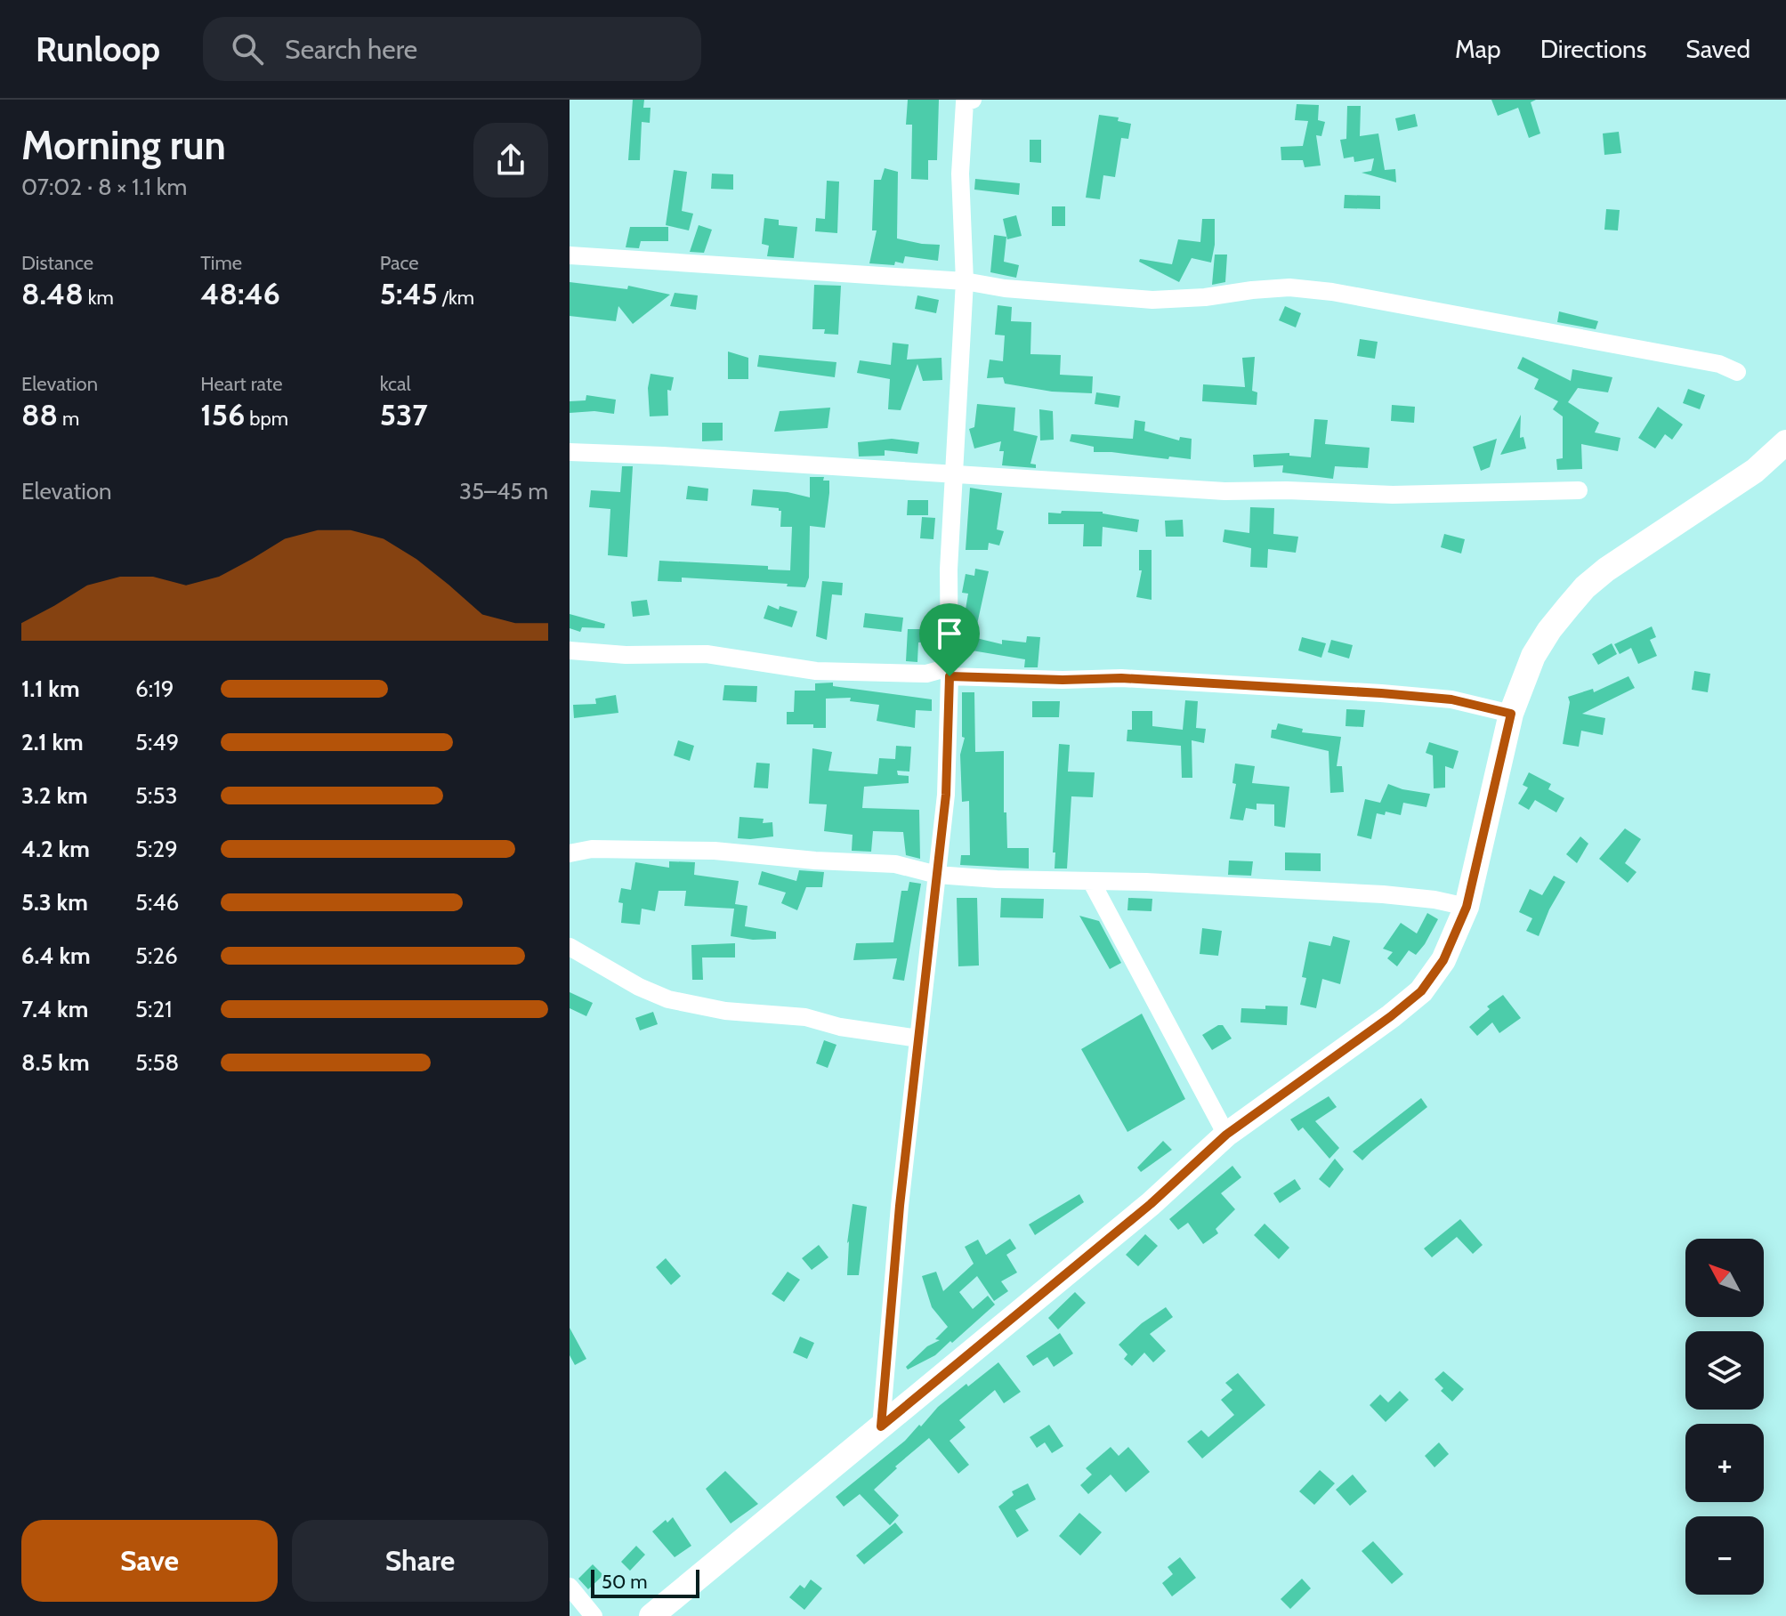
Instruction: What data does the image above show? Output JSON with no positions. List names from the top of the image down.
{
  "scale_bar": "50 m",
  "north": "top left",
  "page": {
    "header": "Runloop",
    "search": "Search here",
    "nav": ["Map", "Directions", "Saved"],
    "heading": ["Morning run", "07:02 · 8 × 1.1 km"],
    "stats": [
      ["Distance", "8.48 km"],
      ["Time", "48:46"],
      ["Pace", "5:45 /km"],
      ["Elevation", "88 m"],
      ["Heart rate", "156 bpm"],
      ["kcal", "537"]
    ],
    "chart": ["Elevation", "35–45 m"],
    "list": [
      {
        "name": "1.1 km",
        "note": "6:19"
      },
      {
        "name": "2.1 km",
        "note": "5:49"
      },
      {
        "name": "3.2 km",
        "note": "5:53"
      },
      {
        "name": "4.2 km",
        "note": "5:29"
      },
      {
        "name": "5.3 km",
        "note": "5:46"
      },
      {
        "name": "6.4 km",
        "note": "5:26"
      },
      {
        "name": "7.4 km",
        "note": "5:21"
      },
      {
        "name": "8.5 km",
        "note": "5:58"
      }
    ],
    "map_buttons": ["+", "−"],
    "buttons": ["Save", "Share"],
    "scale": "50 m"
  }
}
